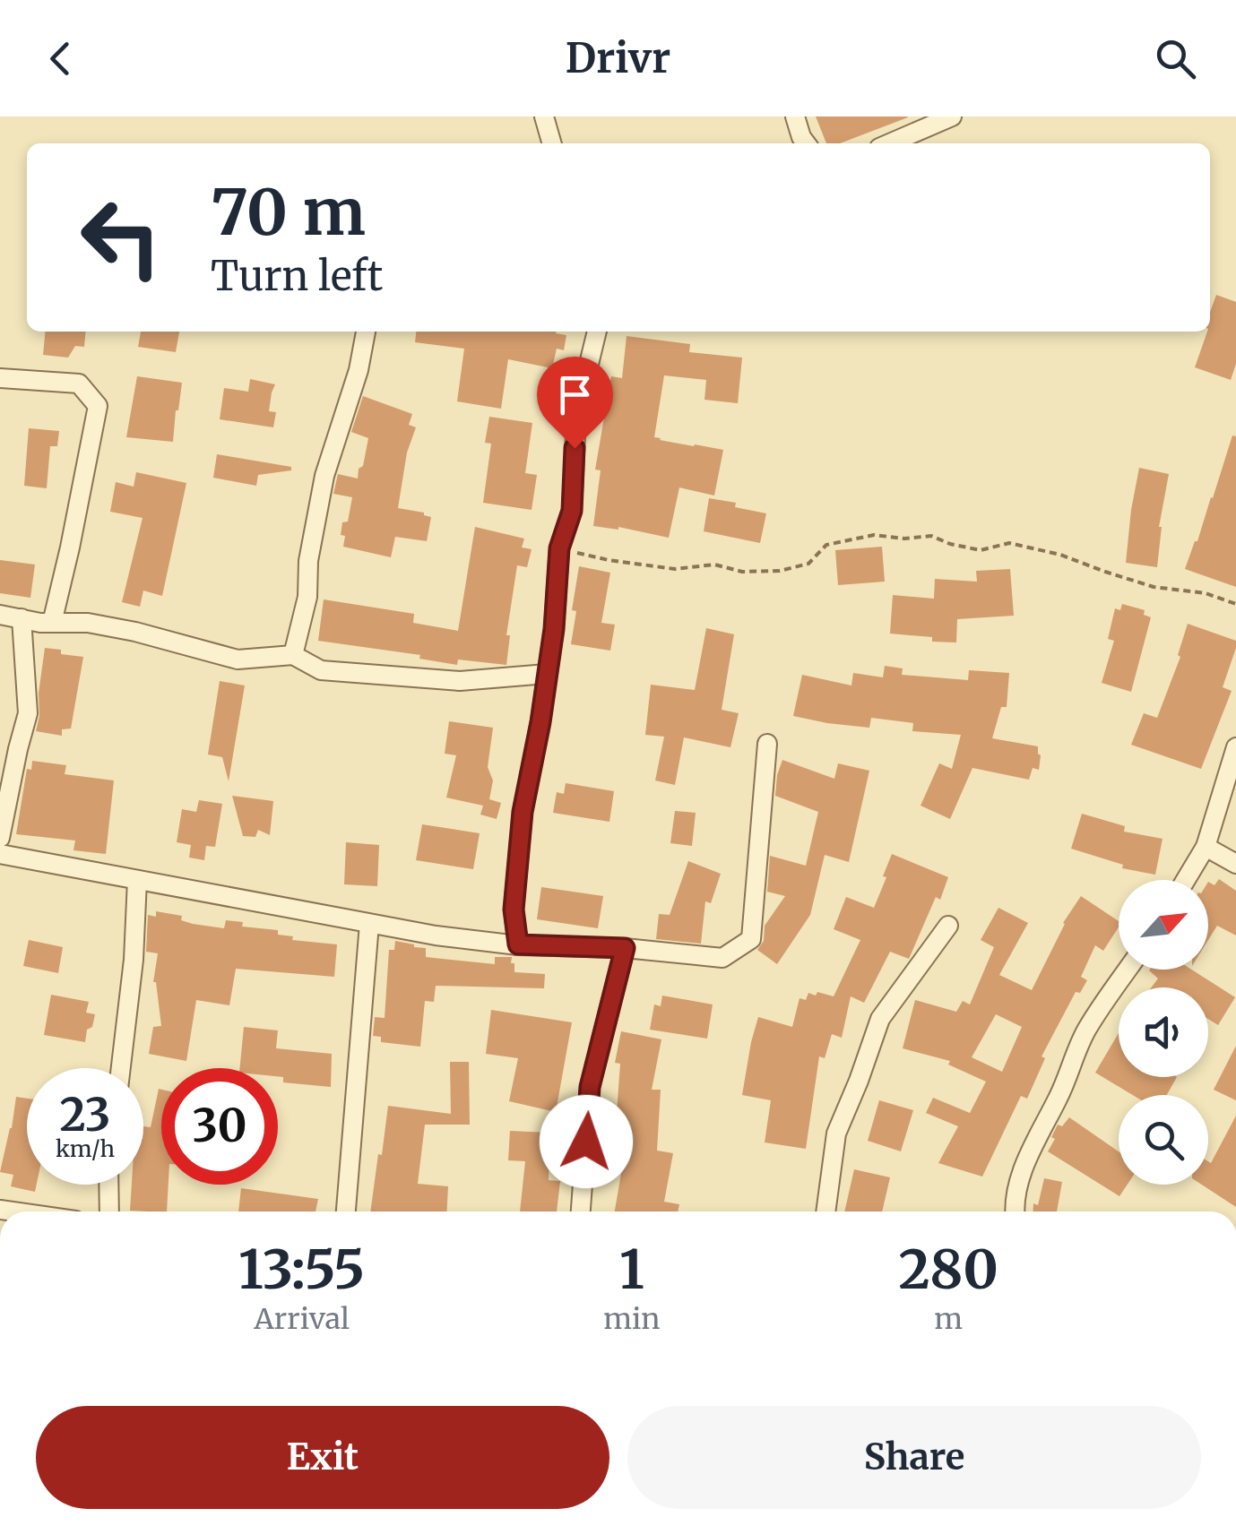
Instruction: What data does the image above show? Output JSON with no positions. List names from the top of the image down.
{
  "north": "top right",
  "page": {
    "header": "Drivr",
    "turn": ["70 m", "Turn left"],
    "speed": "23 km/h",
    "limit": "30",
    "eta": [
      "13:55",
      "Arrival",
      "1",
      "min",
      "280",
      "m"
    ],
    "buttons": ["Exit", "Share"]
  }
}
